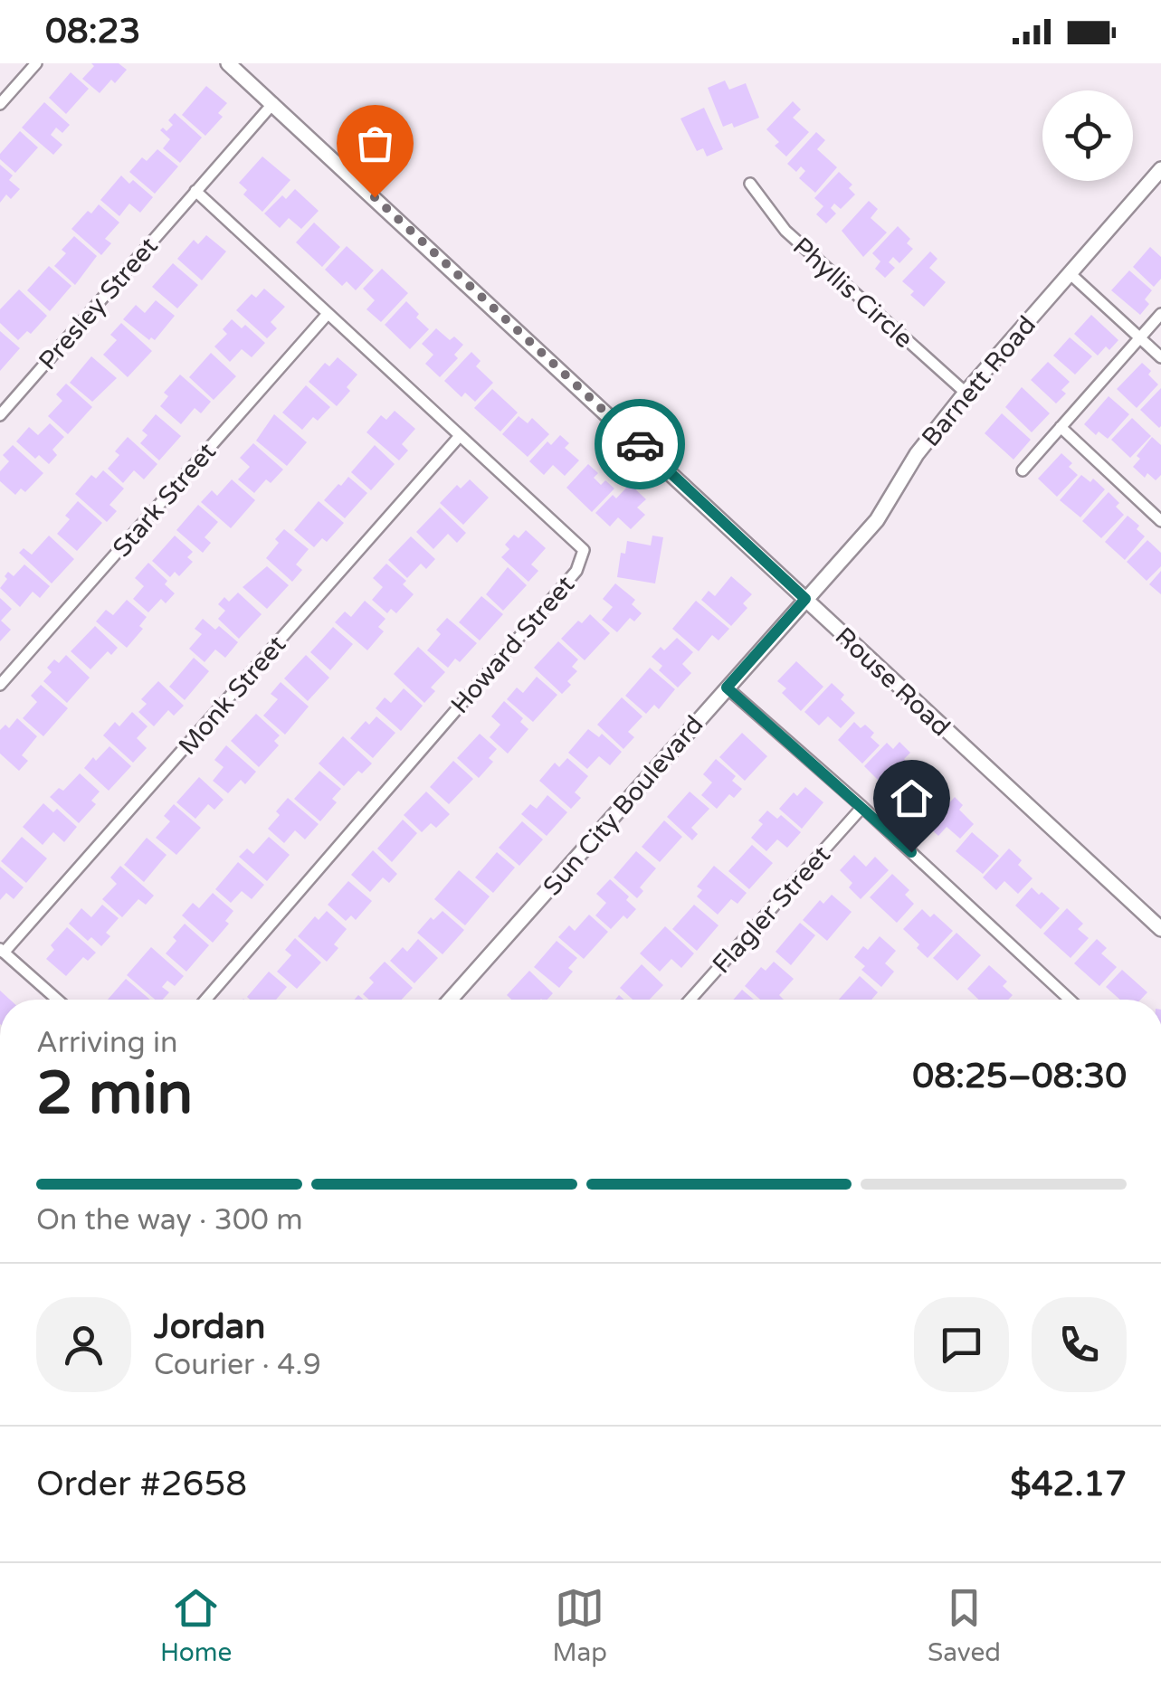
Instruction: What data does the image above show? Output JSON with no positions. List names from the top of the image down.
{
  "streets": {
    "street": [
      "Phyllis Circle",
      "Presley Street",
      "Barnett Road",
      "Stark Street",
      "Howard Street",
      "Rouse Road",
      "Monk Street",
      "Sun City Boulevard",
      "Flagler Street"
    ]
  },
  "crossings": [
    ["Phyllis Circle", "Barnett Road"],
    ["Presley Street", "Howard Street"],
    ["Presley Street", "Rouse Road"],
    ["Barnett Road", "Rouse Road"],
    ["Barnett Road", "Sun City Boulevard"],
    ["Stark Street", "Howard Street"],
    ["Howard Street", "Monk Street"],
    ["Rouse Road", "Sun City Boulevard"]
  ],
  "page": {
    "status": "08:23",
    "heading": ["2 min", "Arriving in", "08:25–08:30"],
    "panel": [
      "Jordan",
      "Courier · 4.9",
      "Order #2658",
      "$42.17"
    ],
    "bar": "On the way · 300 m",
    "tabs": ["Home", "Map", "Saved"]
  }
}
